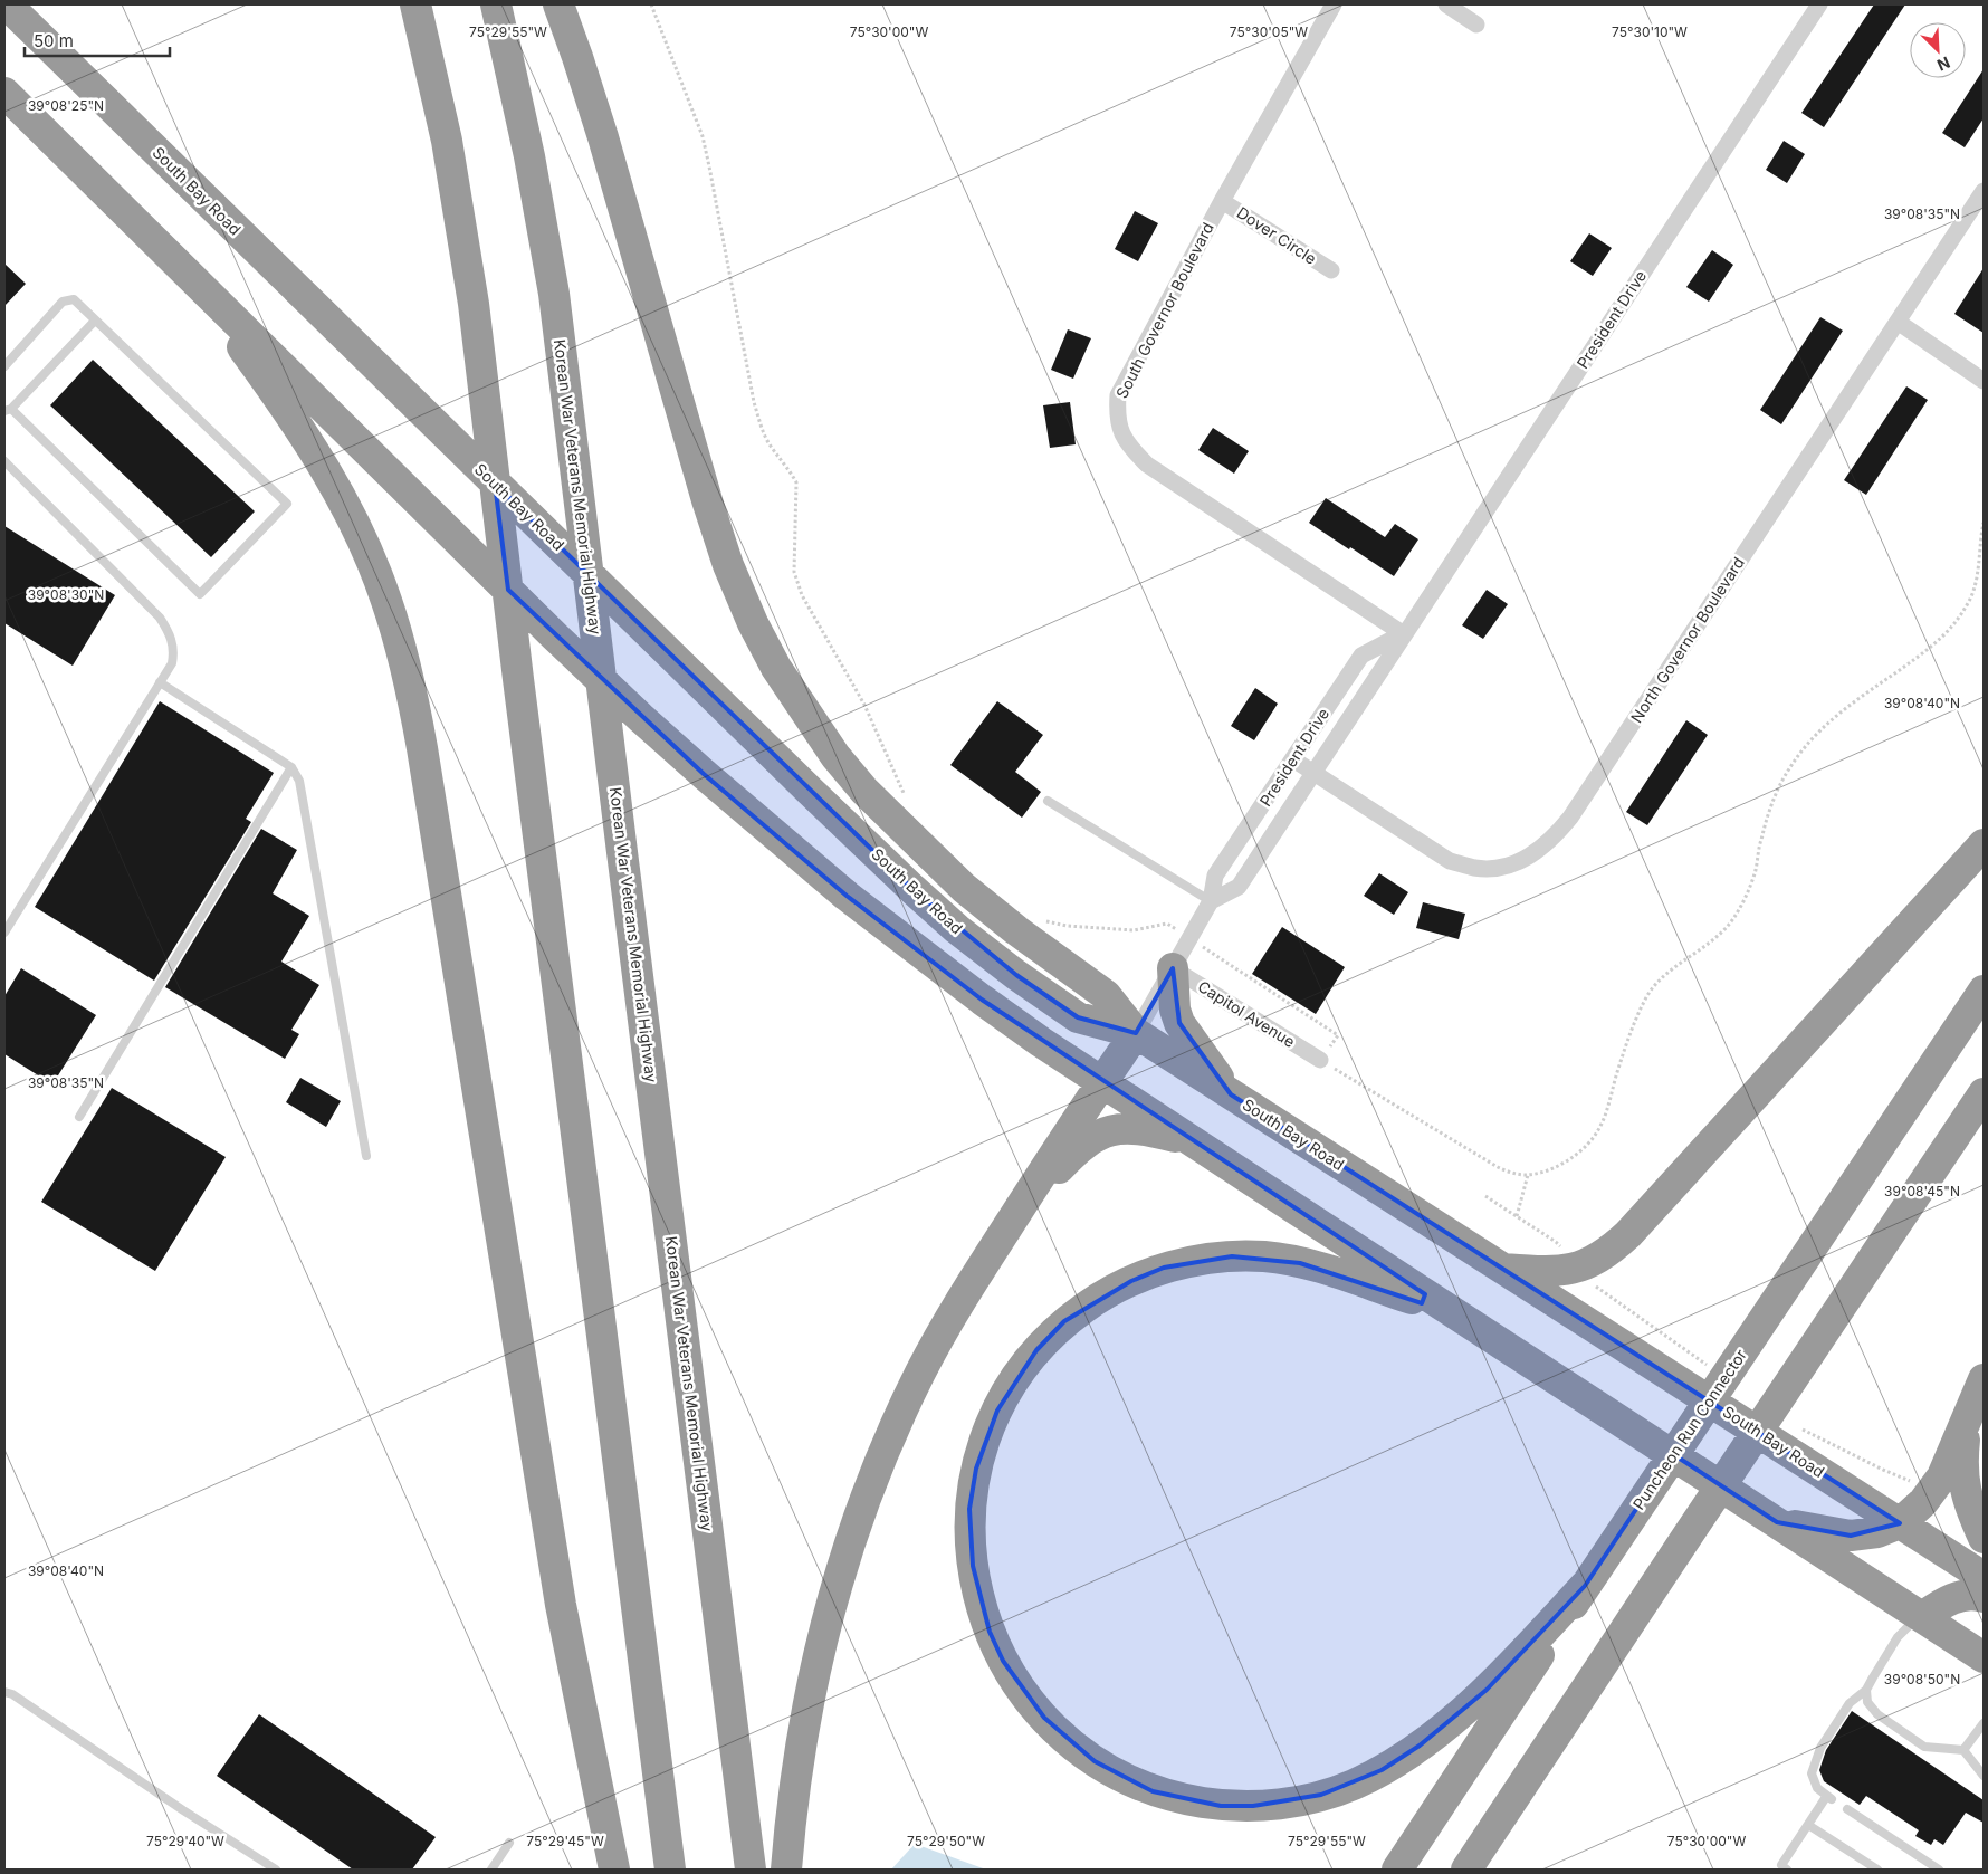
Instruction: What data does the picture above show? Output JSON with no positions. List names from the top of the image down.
{
  "streets": {
    "highway": ["South Bay Road", "Korean War Veterans Memorial Highway", "Puncheon Run Connector"],
    "street": [
      "Dover Circle",
      "South Governor Boulevard",
      "President Drive",
      "North Governor Boulevard",
      "Capitol Avenue"
    ]
  },
  "crossings": [
    ["South Bay Road", "President Drive"],
    ["Dover Circle", "South Governor Boulevard"],
    ["South Governor Boulevard", "President Drive"],
    ["President Drive", "North Governor Boulevard"],
    ["President Drive", "Capitol Avenue"]
  ],
  "scale_bar": "50 m",
  "north": "bottom right",
  "coordinates": [
    "75°29'55\"W",
    "75°30'00\"W",
    "75°30'05\"W",
    "75°30'10\"W",
    "39°08'25\"N",
    "39°08'35\"N",
    "39°08'30\"N",
    "39°08'40\"N",
    "39°08'45\"N",
    "39°08'50\"N",
    "75°29'40\"W",
    "75°29'45\"W",
    "75°29'50\"W"
  ]
}
